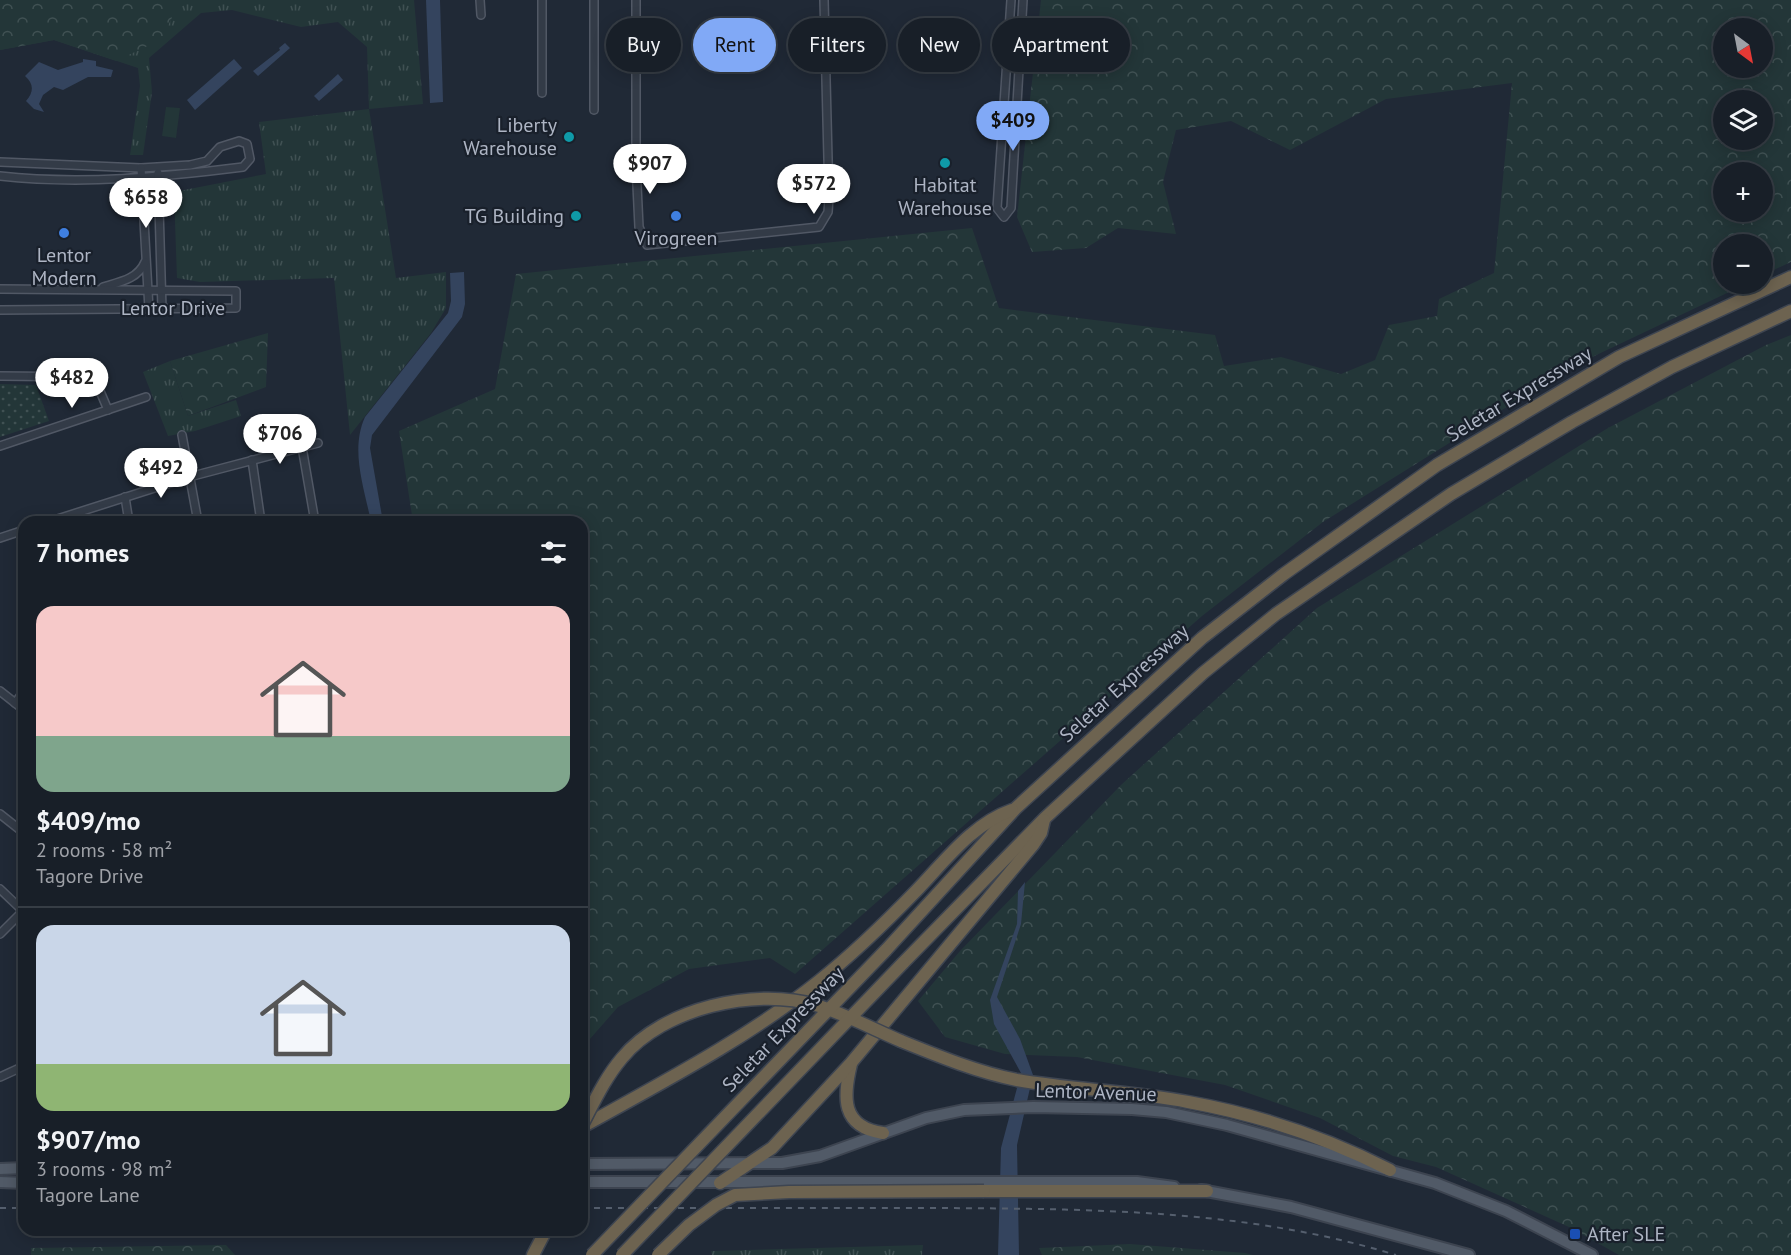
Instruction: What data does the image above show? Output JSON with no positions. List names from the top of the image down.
{
  "streets": {
    "highway": ["Seletar Expressway"],
    "main road": ["Lentor Avenue"],
    "street": ["Lentor Drive"]
  },
  "places": {
    "other": [
      "Liberty Warehouse",
      "Habitat Warehouse",
      "TG Building",
      "Virogreen",
      "Lentor Modern"
    ],
    "transit": ["After SLE"]
  },
  "north": "bottom right",
  "page": {
    "map_buttons": ["+", "−"],
    "chip": [
      "Buy",
      "Rent",
      "Filters",
      "New",
      "Apartment"
    ],
    "price": [
      "$409",
      "$907",
      "$572",
      "$658",
      "$482",
      "$706",
      "$492"
    ],
    "heading": "7 homes",
    "list": [
      {
        "name": "$409/mo",
        "note": "2 rooms · 58 m² · Tagore Drive"
      },
      {
        "name": "$907/mo",
        "note": "3 rooms · 98 m² · Tagore Lane"
      }
    ]
  }
}
